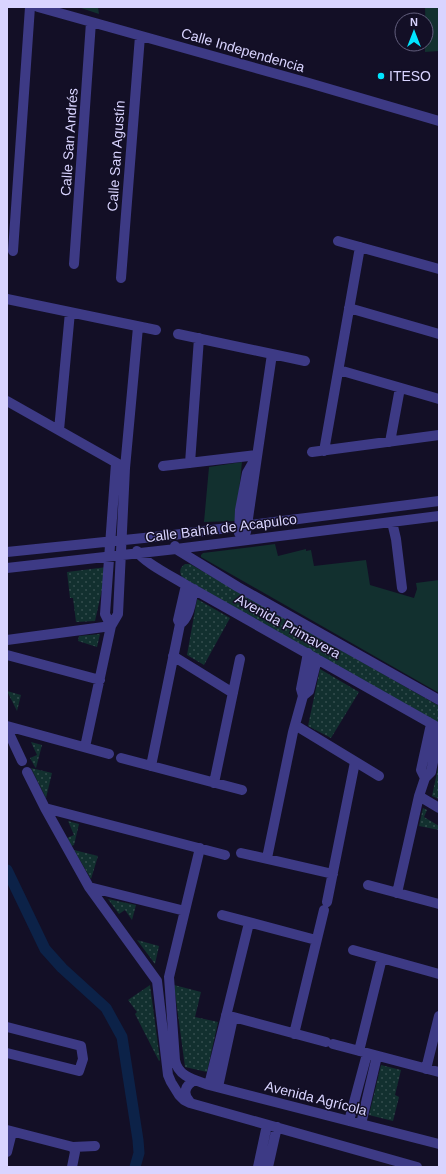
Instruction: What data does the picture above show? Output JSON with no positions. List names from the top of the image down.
{
  "streets": {
    "street": [
      "Calle Independencia",
      "Calle San Andrés",
      "Calle San Agustín",
      "Calle Bahía de Acapulco",
      "Avenida Primavera",
      "Avenida Agrícola"
    ]
  },
  "crossings": [
    ["Calle Independencia", "Calle San Andrés"],
    ["Calle Independencia", "Calle San Agustín"],
    ["Calle Bahía de Acapulco", "Avenida Primavera"]
  ],
  "places": ["ITESO"],
  "north": "top"
}
